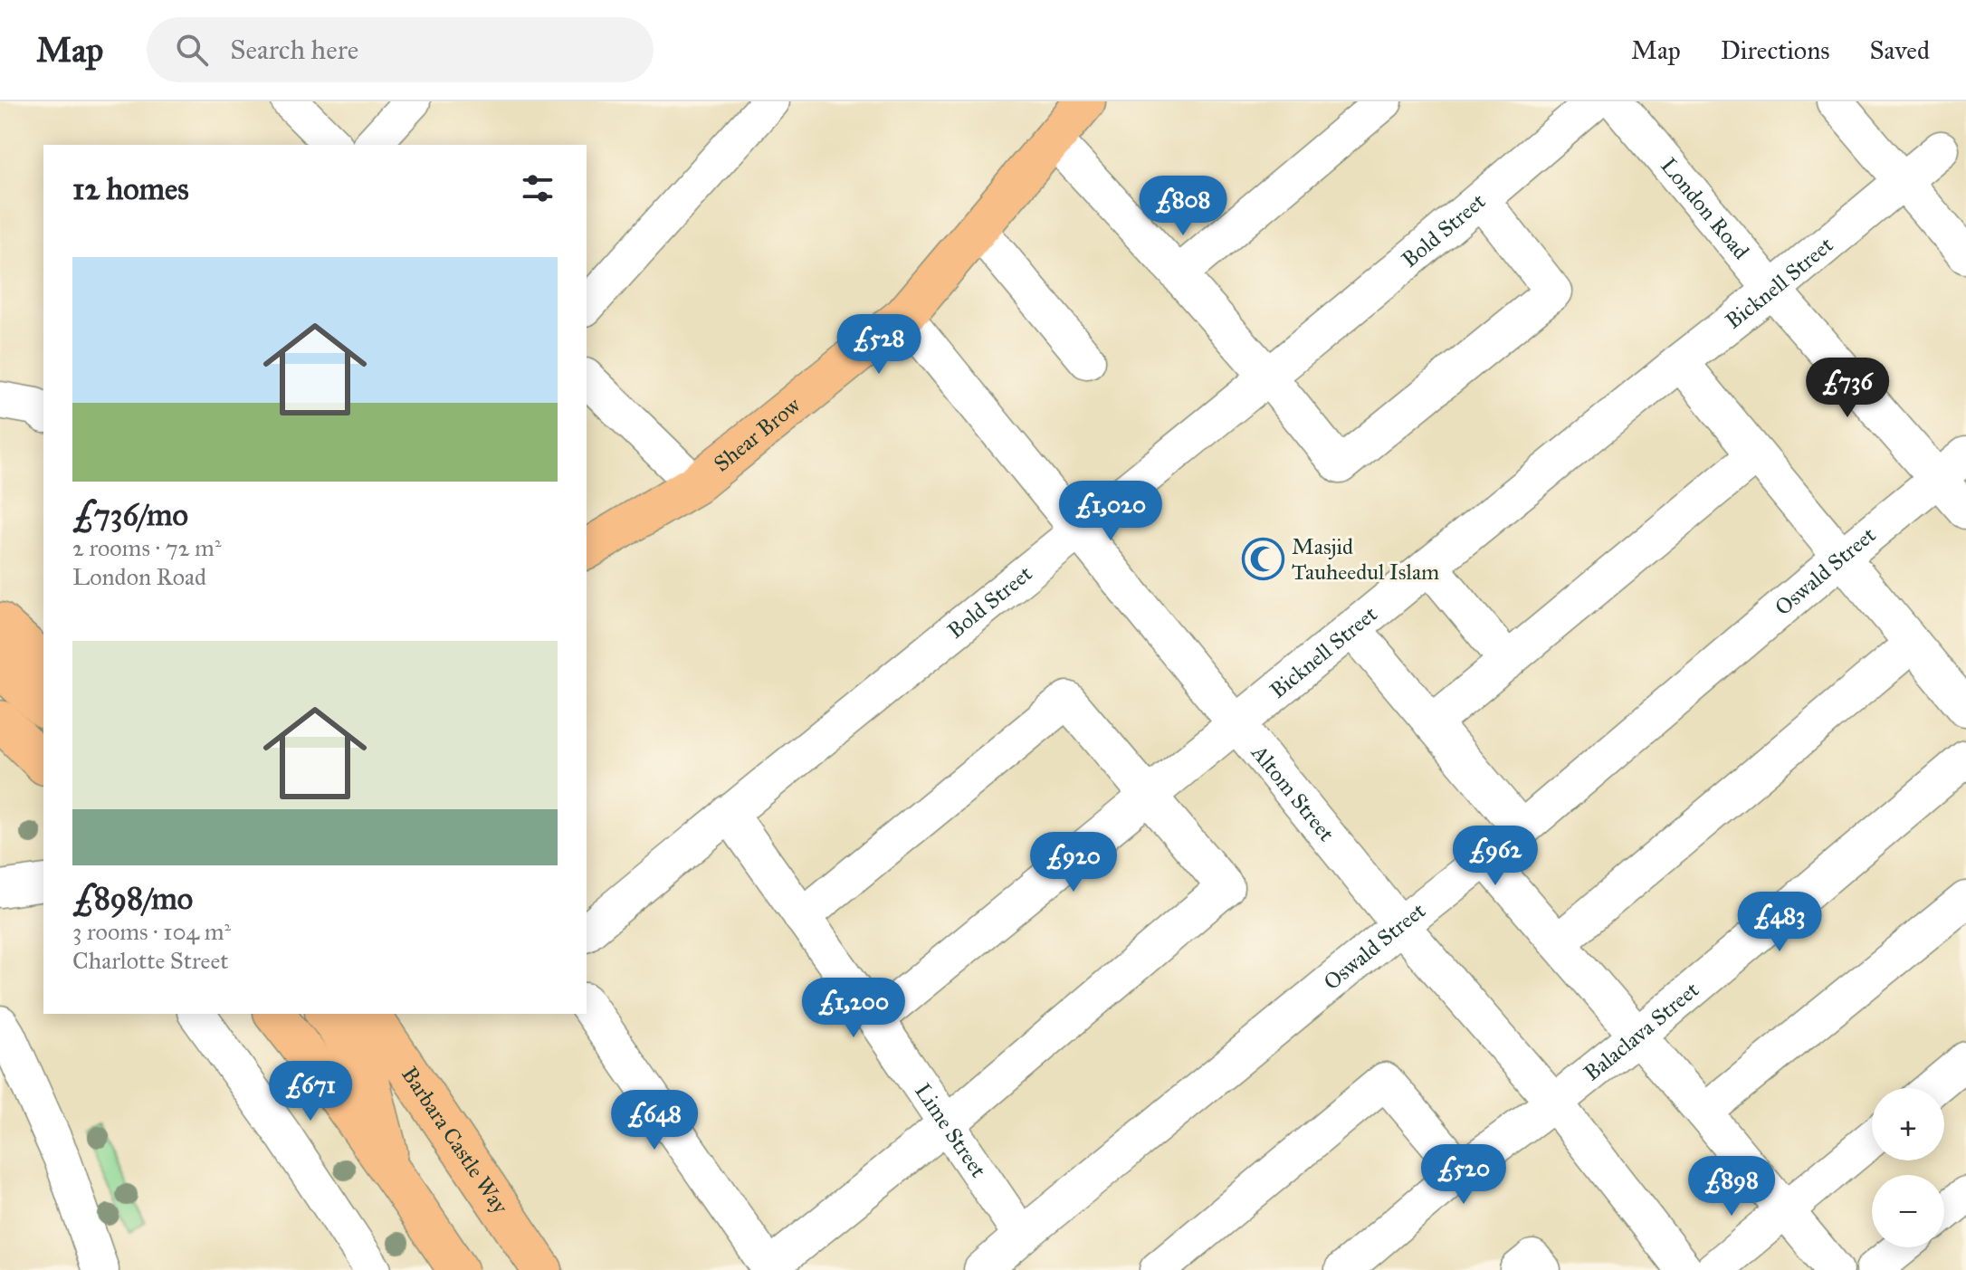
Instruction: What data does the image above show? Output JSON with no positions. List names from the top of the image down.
{
  "streets": {
    "main road": ["Shear Brow", "Barbara Castle Way"],
    "street": [
      "London Road",
      "Bold Street",
      "Bicknell Street",
      "Oswald Street",
      "Altom Street",
      "Balaclava Street",
      "Lime Street"
    ]
  },
  "crossings": [
    ["London Road", "Bicknell Street"],
    ["London Road", "Oswald Street"],
    ["Bold Street", "Altom Street"],
    ["Bold Street", "Lime Street"],
    ["Bicknell Street", "Altom Street"],
    ["Bicknell Street", "Lime Street"],
    ["Shear Brow", "Altom Street"],
    ["Oswald Street", "Altom Street"],
    ["Oswald Street", "Lime Street"],
    ["Altom Street", "Balaclava Street"]
  ],
  "places": {
    "mosque": ["Masjid Tauheedul Islam"]
  },
  "page": {
    "header": "Map",
    "search": "Search here",
    "nav": ["Map", "Directions", "Saved"],
    "heading": "12 homes",
    "price": [
      "£808",
      "£528",
      "£736",
      "£1,020",
      "£962",
      "£920",
      "£483",
      "£1,200",
      "£671",
      "£648",
      "£520",
      "£898"
    ],
    "list": [
      {
        "name": "£736/mo",
        "note": "2 rooms · 72 m² · London Road"
      },
      {
        "name": "£898/mo",
        "note": "3 rooms · 104 m² · Charlotte Street"
      }
    ],
    "map_buttons": ["+", "−"]
  }
}
